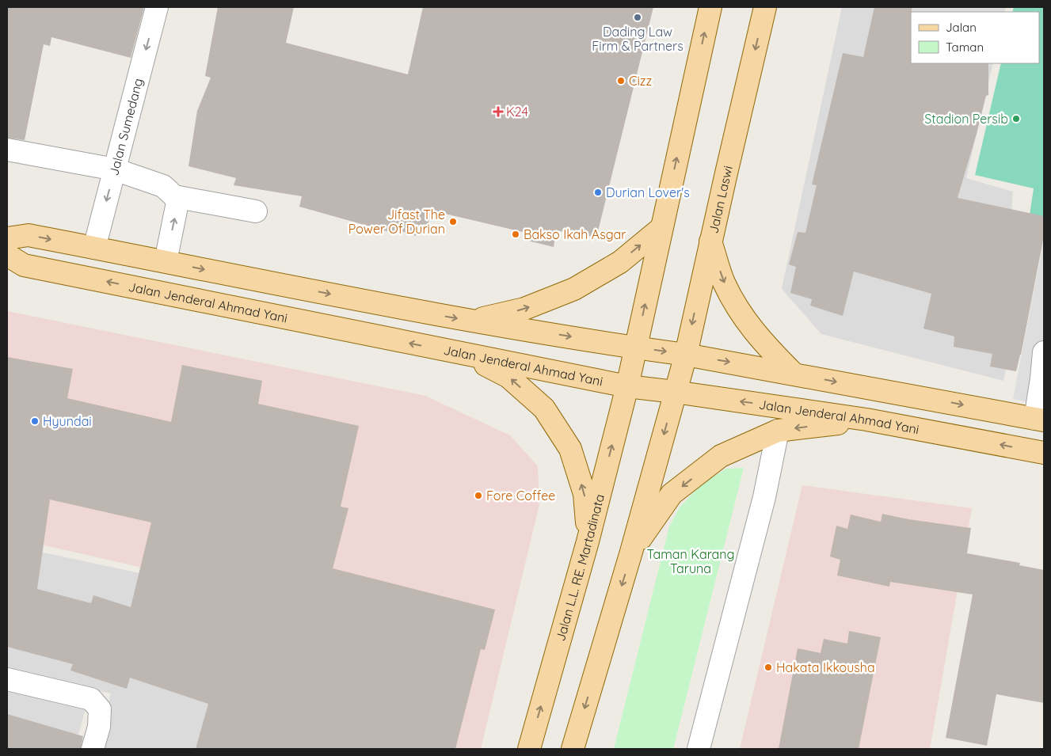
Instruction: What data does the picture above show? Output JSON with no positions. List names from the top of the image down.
{
  "streets": {
    "main road": ["Jalan Laswi", "Jalan Jenderal Ahmad Yani", "Jalan L.L. RE. Martadinata"],
    "street": ["Jalan Sumedang"]
  },
  "crossings": [
    ["Jalan Laswi", "Jalan Jenderal Ahmad Yani"],
    ["Jalan Jenderal Ahmad Yani", "Jalan L.L. RE. Martadinata"]
  ],
  "one_way": ["Jalan Sumedang"],
  "parks": ["Taman Karang Taruna"],
  "places": {
    "other": [
      "Dading Law Firm & Partners",
      "Cizz",
      "Stadion Persib",
      "Durian Lover's",
      "Jifast The Power Of Durian",
      "Bakso Ikah Asgar",
      "Hyundai",
      "Fore Coffee",
      "Hakata Ikkousha"
    ],
    "health": ["K24"]
  },
  "legend": ["Jalan", "Taman"]
}
